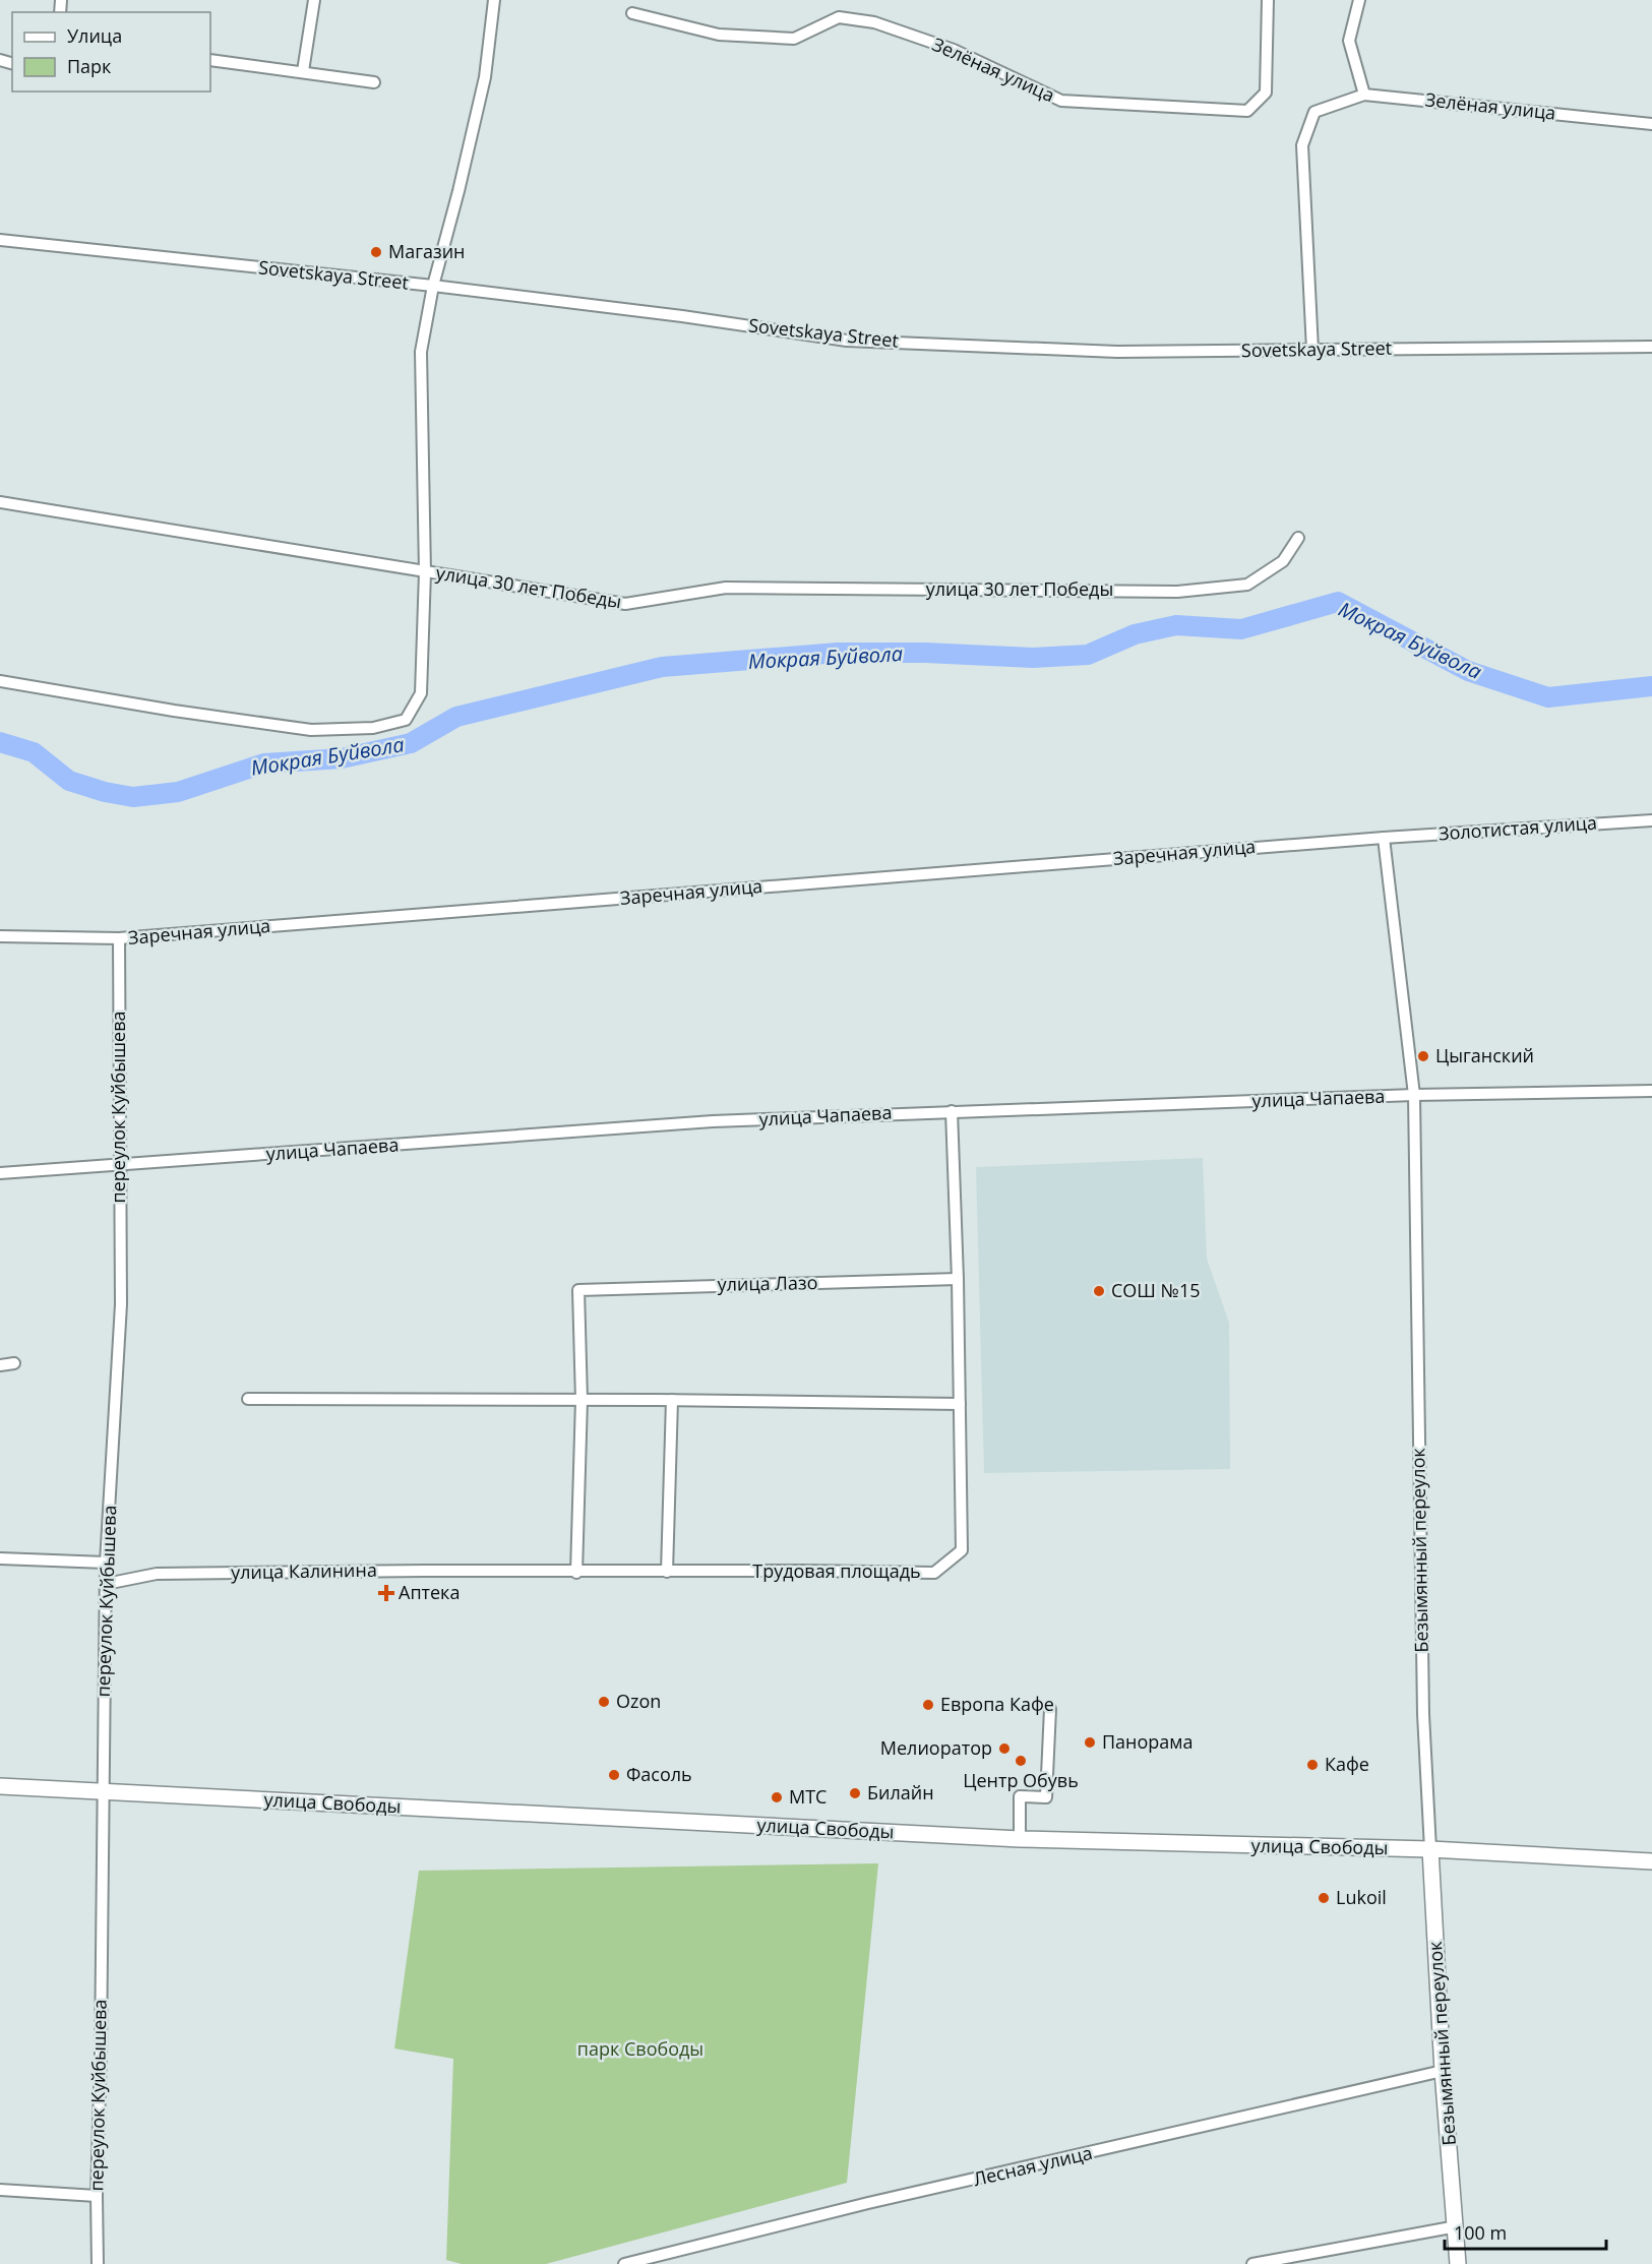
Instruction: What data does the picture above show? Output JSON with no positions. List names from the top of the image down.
{
  "streets": {
    "main road": ["Безымянный переулок", "улица Свободы"],
    "street": [
      "Зелёная улица",
      "Sovetskaya Street",
      "улица 30 лет Победы",
      "Золотистая улица",
      "Заречная улица",
      "улица Чапаева",
      "переулок Куйбышева",
      "улица Лазо",
      "улица Калинина",
      "Трудовая площадь",
      "Лесная улица"
    ]
  },
  "crossings": [
    ["Зелёная улица", "Sovetskaya Street"],
    ["Золотистая улица", "Заречная улица"],
    ["Золотистая улица", "Безымянный переулок"],
    ["Заречная улица", "переулок Куйбышева"],
    ["Заречная улица", "Безымянный переулок"],
    ["улица Чапаева", "переулок Куйбышева"],
    ["улица Чапаева", "Безымянный переулок"],
    ["улица Чапаева", "Трудовая площадь"],
    ["переулок Куйбышева", "улица Калинина"],
    ["переулок Куйбышева", "улица Свободы"],
    ["улица Лазо", "Трудовая площадь"],
    ["Безымянный переулок", "улица Свободы"],
    ["Безымянный переулок", "Лесная улица"],
    ["улица Калинина", "Трудовая площадь"]
  ],
  "water": ["Мокрая Буйвола"],
  "parks": ["парк Свободы"],
  "places": {
    "other": [
      "Магазин",
      "Цыганский",
      "СОШ №15",
      "Ozon",
      "Европа Кафе",
      "Панорама",
      "Мелиоратор",
      "Центр Обувь",
      "Кафе",
      "Фасоль",
      "Билайн",
      "МТС",
      "Lukoil"
    ],
    "health": ["Аптека"]
  },
  "legend": ["Улица", "Парк"],
  "scale_bar": "100 m"
}
